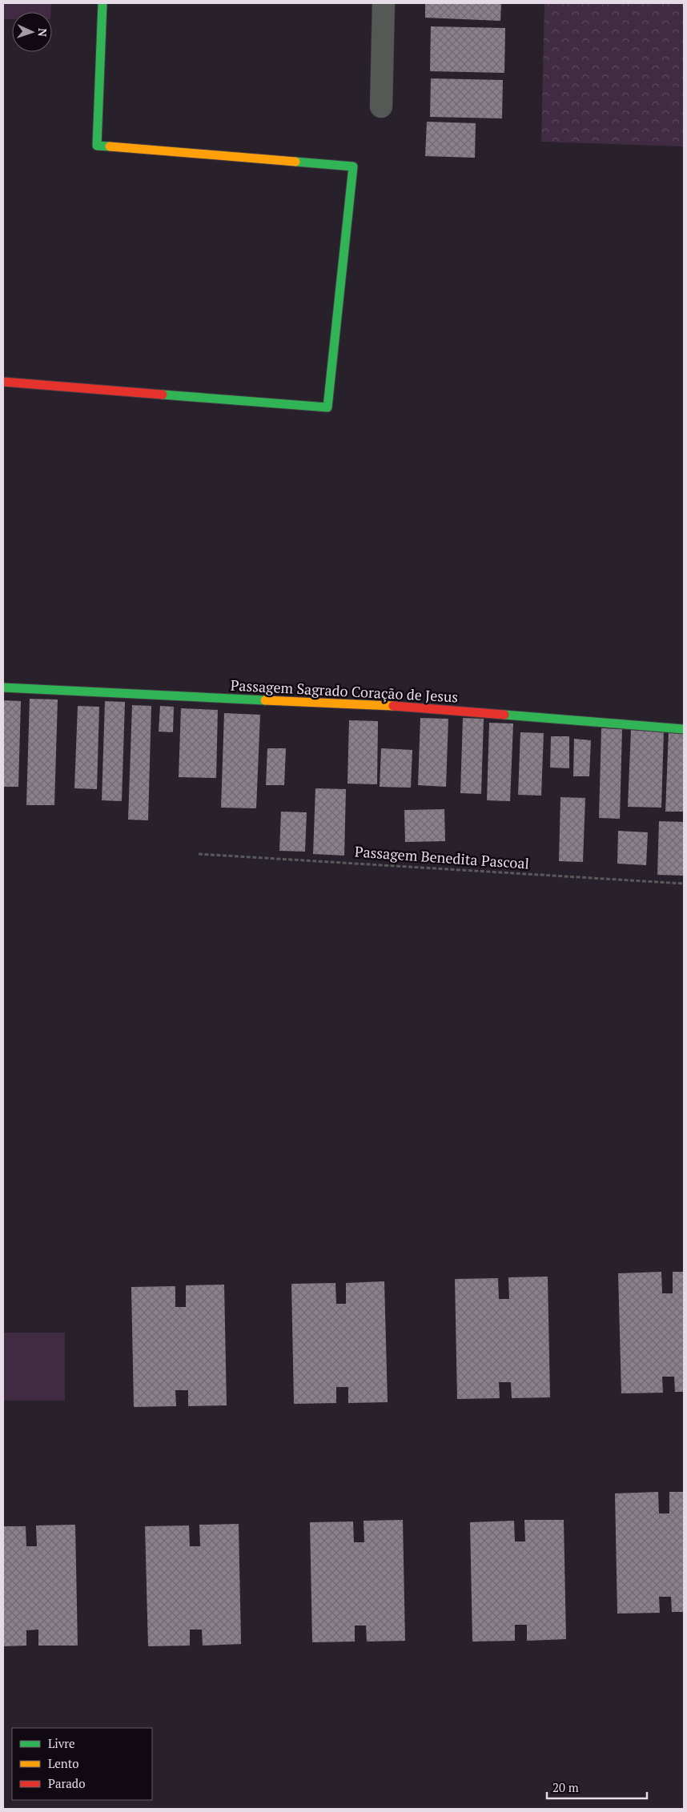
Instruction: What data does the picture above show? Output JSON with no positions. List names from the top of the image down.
{
  "streets": {
    "street": ["Passagem Sagrado Coração de Jesus"],
    "path": ["Passagem Benedita Pascoal"]
  },
  "legend": ["Livre", "Lento", "Parado"],
  "scale_bar": "20 m",
  "north": "right"
}
